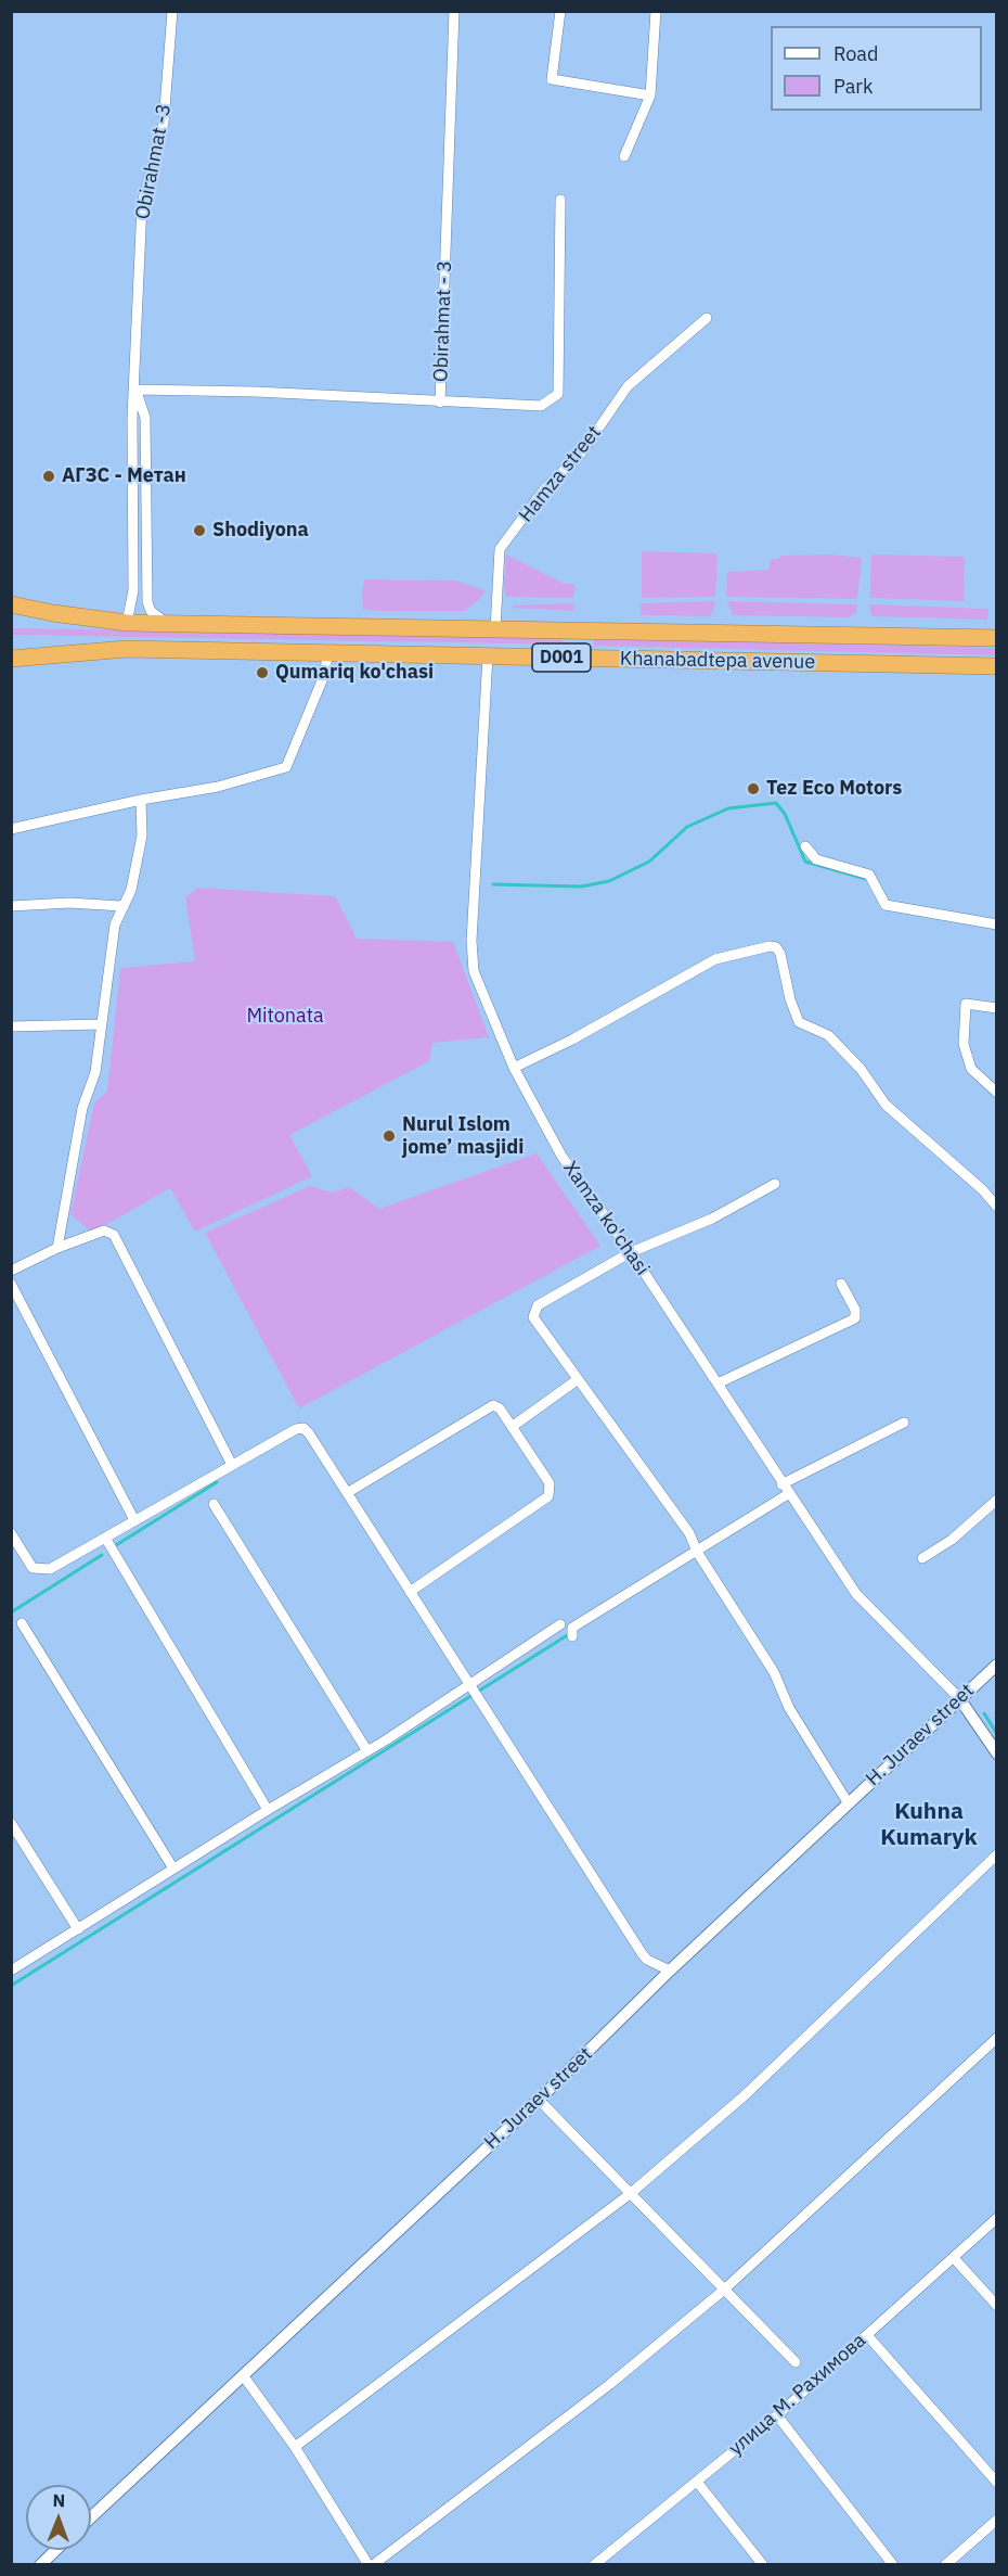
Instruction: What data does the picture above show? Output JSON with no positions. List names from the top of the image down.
{
  "streets": {
    "highway": ["D001", "Khanabadtepa avenue"],
    "street": [
      "Obirahmat -3",
      "Obirahmat - 3",
      "Hamza street",
      "Xamza ko'chasi",
      "H. Juraev street",
      "улица М. Рахимова"
    ]
  },
  "crossings": [
    ["Obirahmat -3", "Obirahmat - 3"],
    ["Hamza street", "Khanabadtepa avenue"],
    ["D001", "Khanabadtepa avenue"],
    ["Khanabadtepa avenue", "Xamza ko'chasi"],
    ["Xamza ko'chasi", "H. Juraev street"]
  ],
  "districts": ["Kuhna Kumaryk"],
  "parks": ["Mitonata"],
  "places": [
    "АГЗС - Метан",
    "Shodiyona",
    "Qumariq ko'chasi",
    "Tez Eco Motors",
    "Nurul Islom jome’ masjidi"
  ],
  "legend": ["Road", "Park"],
  "north": "top"
}
